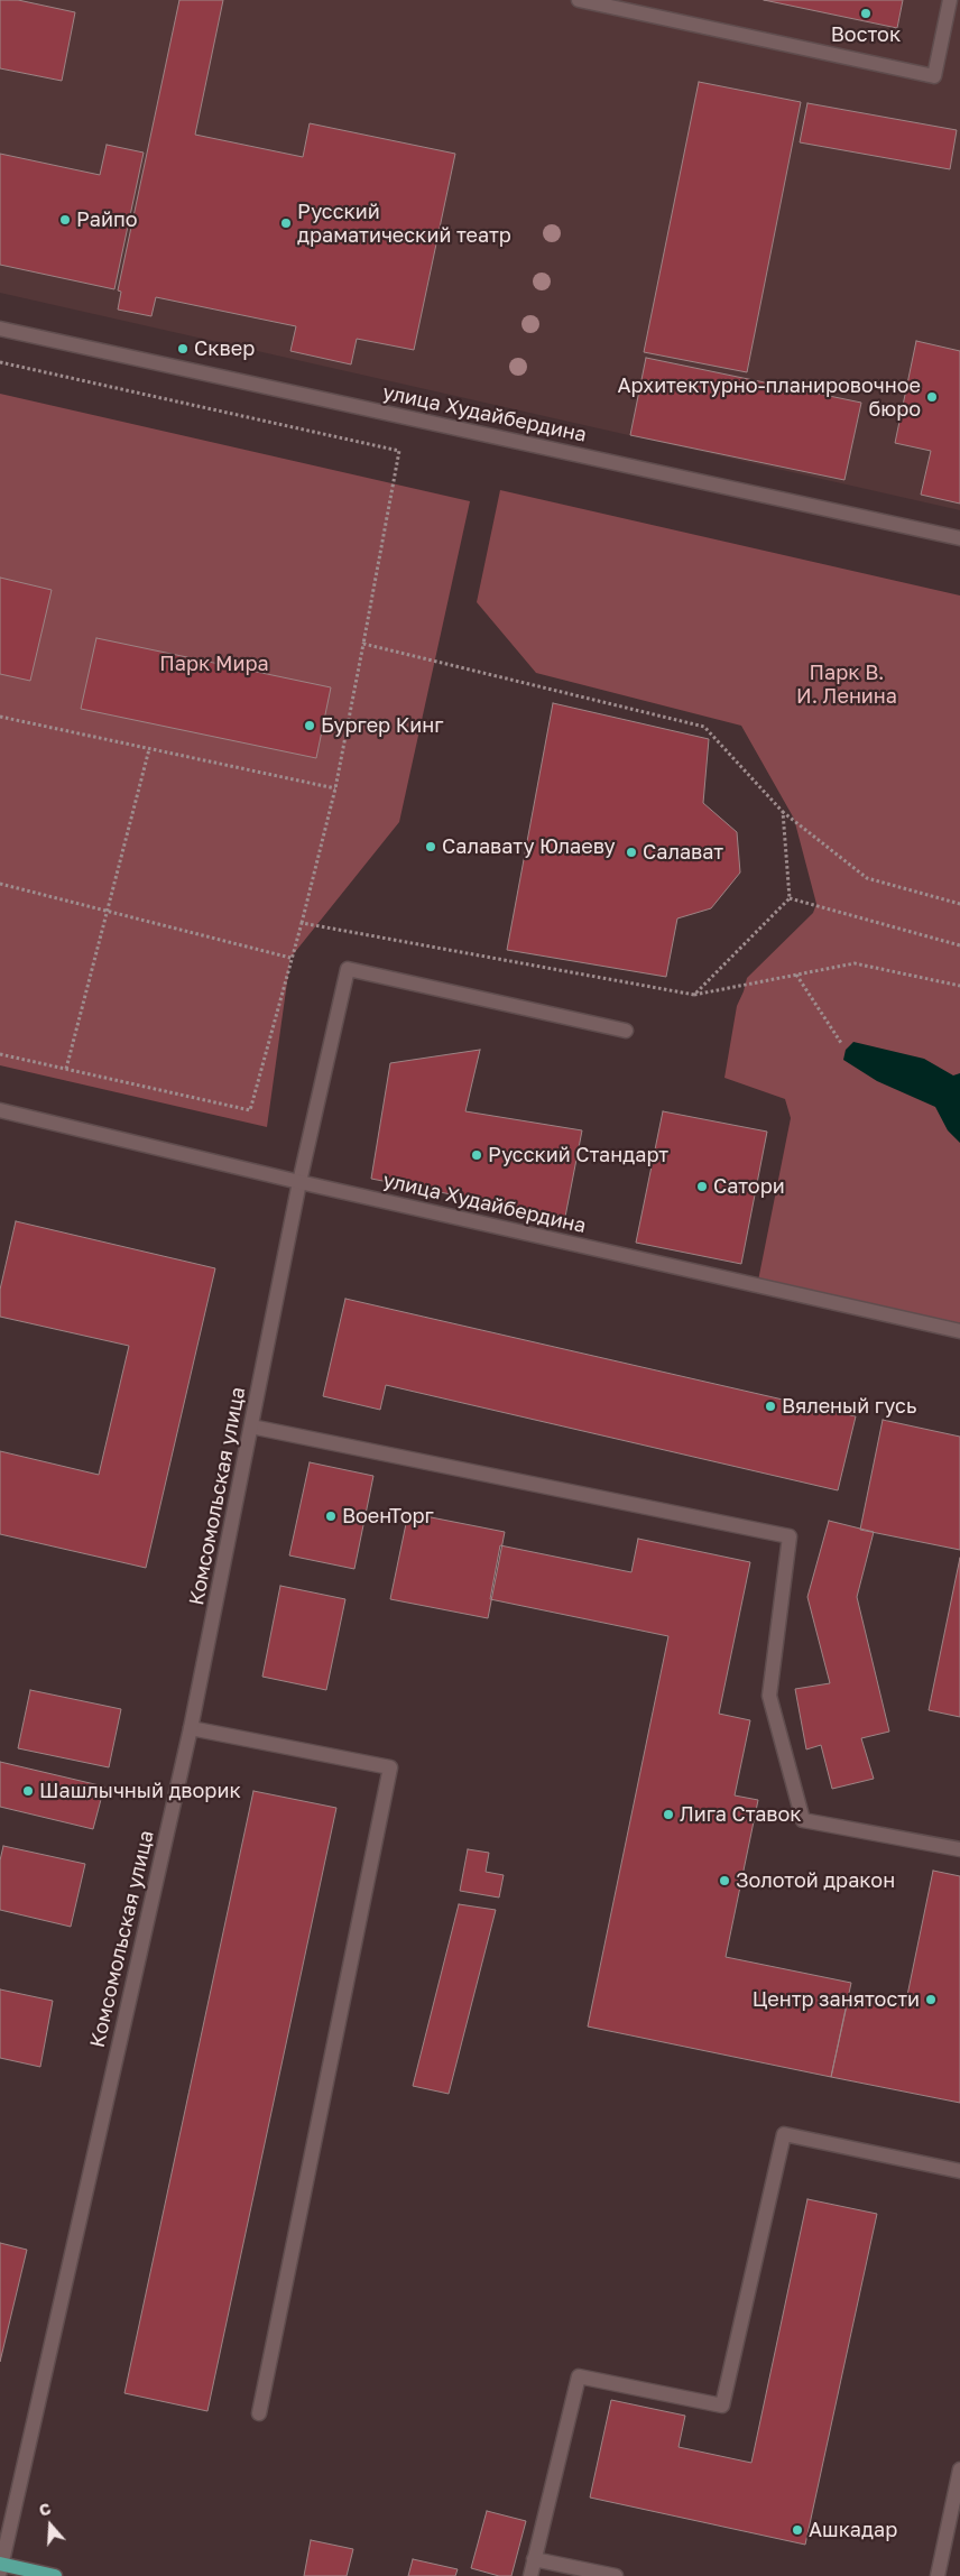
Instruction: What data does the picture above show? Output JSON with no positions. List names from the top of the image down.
{
  "streets": {
    "street": ["улица Худайбердина", "Комсомольская улица"]
  },
  "crossings": [
    ["улица Худайбердина", "Комсомольская улица"]
  ],
  "parks": ["Парк Мира", "Парк В. И. Ленина"],
  "places": [
    "Восток",
    "Райпо",
    "Русский драматический театр",
    "Сквер",
    "Архитектурно-планировочное бюро",
    "Бургер Кинг",
    "Салавату Юлаеву",
    "Салават",
    "Русский Стандарт",
    "Сатори",
    "Вяленый гусь",
    "ВоенТорг",
    "Шашлычный дворик",
    "Лига Ставок",
    "Золотой дракон",
    "Центр занятости",
    "Ашкадар"
  ],
  "north": "top"
}
